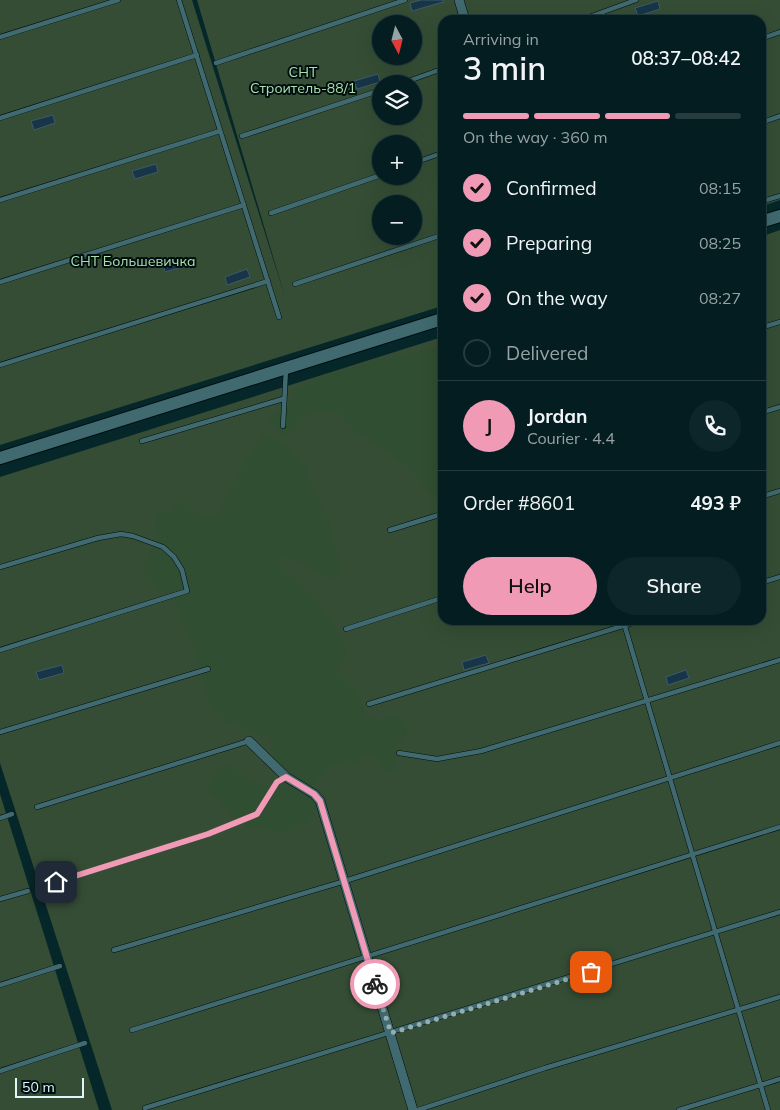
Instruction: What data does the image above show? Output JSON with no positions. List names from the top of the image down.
{
  "parks": ["СНТ Строитель-88/1", "СНТ Большевичка"],
  "scale_bar": "50 m",
  "north": "bottom",
  "page": {
    "map_buttons": ["+", "−"],
    "heading": ["3 min", "Arriving in", "08:37–08:42"],
    "panel": [
      "Jordan",
      "Courier · 4.4",
      "Order #8601",
      "493 ₽"
    ],
    "bar": "On the way · 360 m",
    "list": [
      ["Confirmed", "08:15"],
      ["Preparing", "08:25"],
      ["On the way", "08:27"],
      "Delivered"
    ],
    "round": "J",
    "buttons": ["Help", "Share"],
    "scale": "50 m"
  }
}
